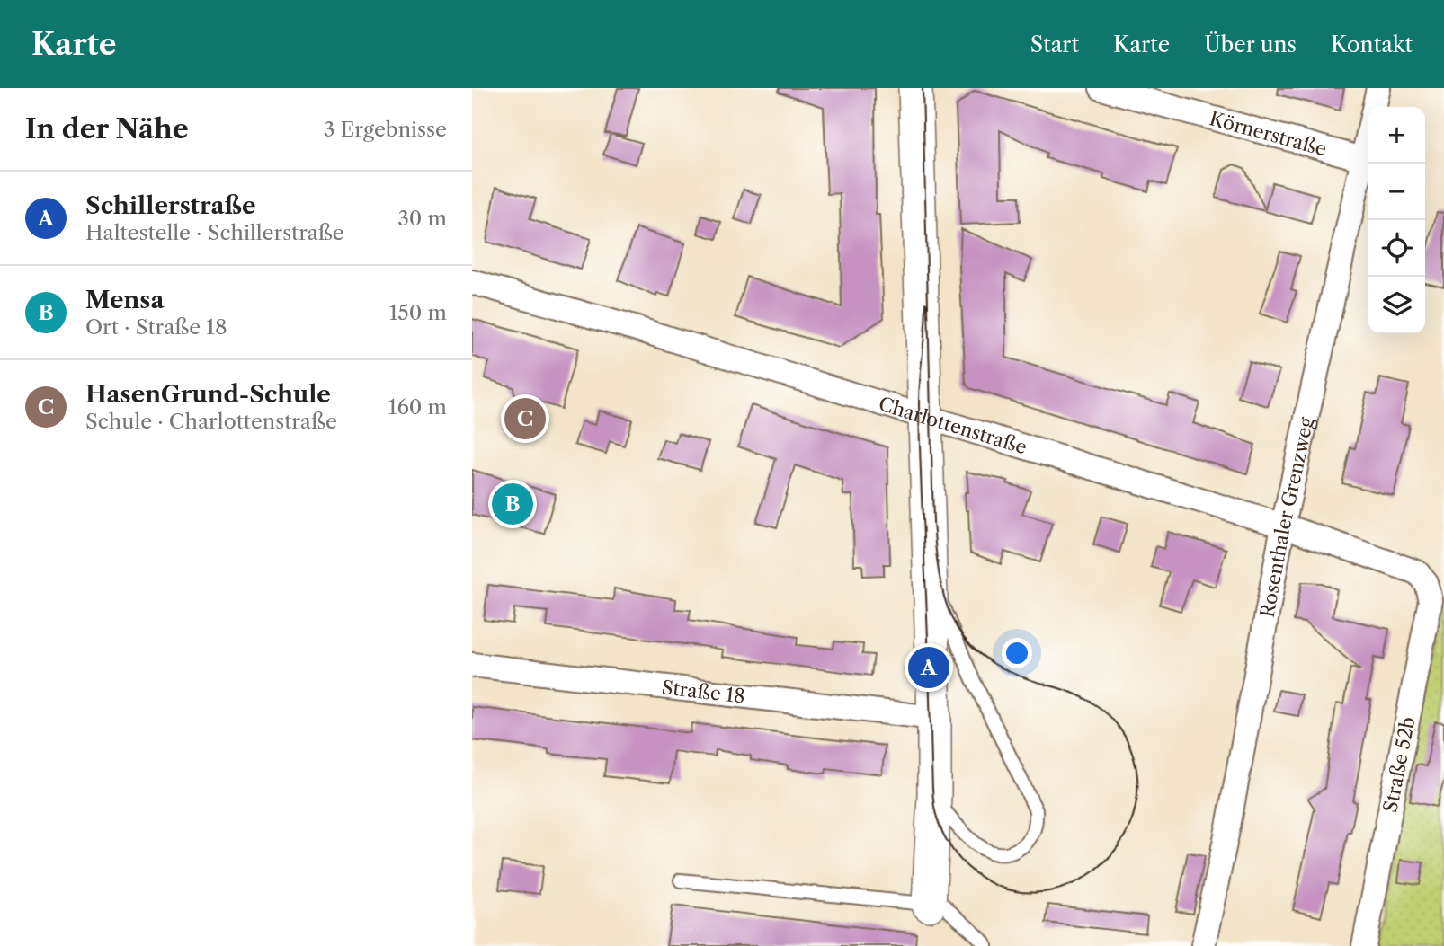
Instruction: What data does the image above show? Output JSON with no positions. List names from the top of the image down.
{
  "streets": {
    "street": [
      "Körnerstraße",
      "Charlottenstraße",
      "Rosenthaler Grenzweg",
      "Straße 18",
      "Straße 52b"
    ]
  },
  "crossings": [
    ["Körnerstraße", "Rosenthaler Grenzweg"],
    ["Charlottenstraße", "Rosenthaler Grenzweg"],
    ["Charlottenstraße", "Straße 52b"]
  ],
  "page": {
    "header": "Karte",
    "nav": [
      "Start",
      "Karte",
      "Über uns",
      "Kontakt"
    ],
    "heading": ["In der Nähe", "3 Ergebnisse"],
    "map_buttons": ["+", "−"],
    "list": [
      {
        "mark": "A",
        "name": "Schillerstraße",
        "note": "Haltestelle · Schillerstraße",
        "value": "30 m"
      },
      {
        "mark": "B",
        "name": "Mensa",
        "note": "Ort · Straße 18",
        "value": "150 m"
      },
      {
        "mark": "C",
        "name": "HasenGrund-Schule",
        "note": "Schule · Charlottenstraße",
        "value": "160 m"
      }
    ],
    "pins": ["C", "B", "A"]
  }
}
